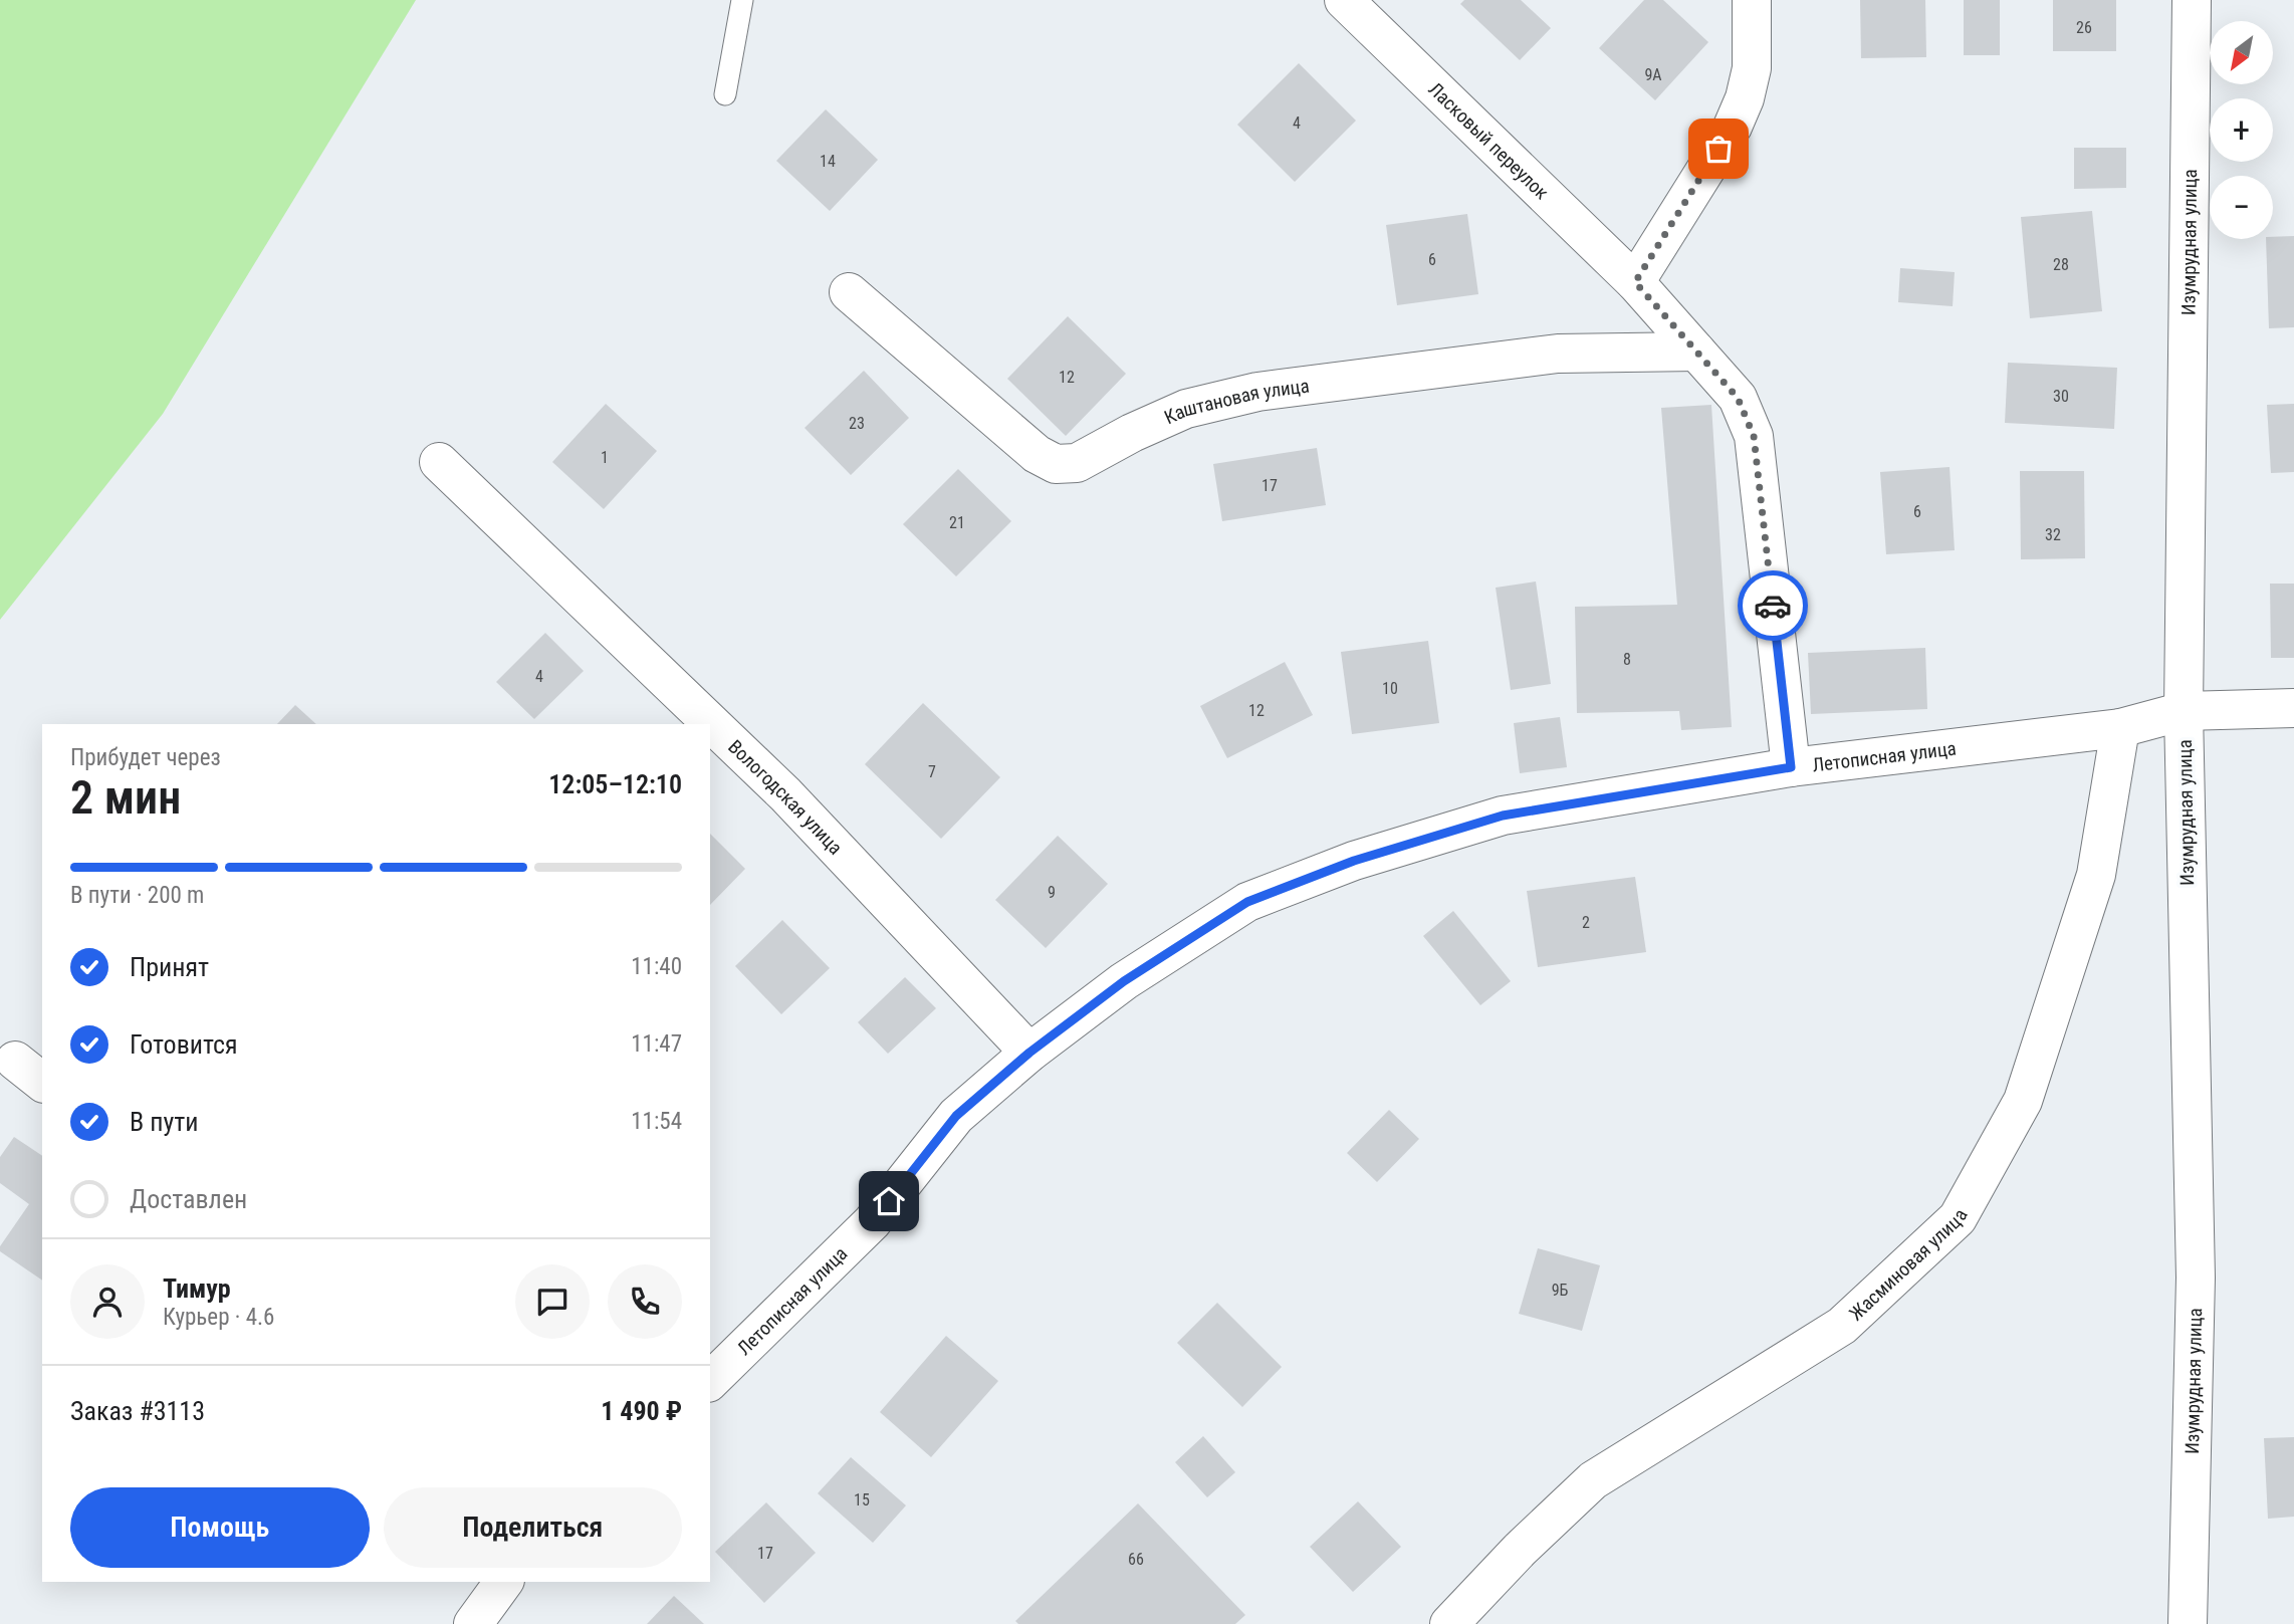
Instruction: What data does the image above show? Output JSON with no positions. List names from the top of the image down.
{
  "streets": {
    "street": [
      "Ласковый переулок",
      "Изумрудная улица",
      "Каштановая улица",
      "Летописная улица",
      "Вологодская улица",
      "Жасминовая улица"
    ]
  },
  "crossings": [
    ["Изумрудная улица", "Летописная улица"],
    ["Летописная улица", "Вологодская улица"],
    ["Летописная улица", "Жасминовая улица"]
  ],
  "house_numbers": [
    "26",
    "9А",
    "4",
    "14",
    "6",
    "28",
    "12",
    "30",
    "23",
    "1",
    "17",
    "6",
    "21",
    "32",
    "8",
    "4",
    "10",
    "12",
    "7",
    "9",
    "2",
    "9Б",
    "15",
    "17",
    "66"
  ],
  "north": "bottom left",
  "page": {
    "map_buttons": ["+", "−"],
    "heading": ["2 мин", "Прибудет через", "12:05–12:10"],
    "panel": [
      "Тимур",
      "Курьер · 4.6",
      "Заказ #3113",
      "1 490 ₽"
    ],
    "bar": "В пути · 200 m",
    "list": [
      ["Принят", "11:40"],
      ["Готовится", "11:47"],
      ["В пути", "11:54"],
      "Доставлен"
    ],
    "buttons": ["Помощь", "Поделиться"]
  }
}
